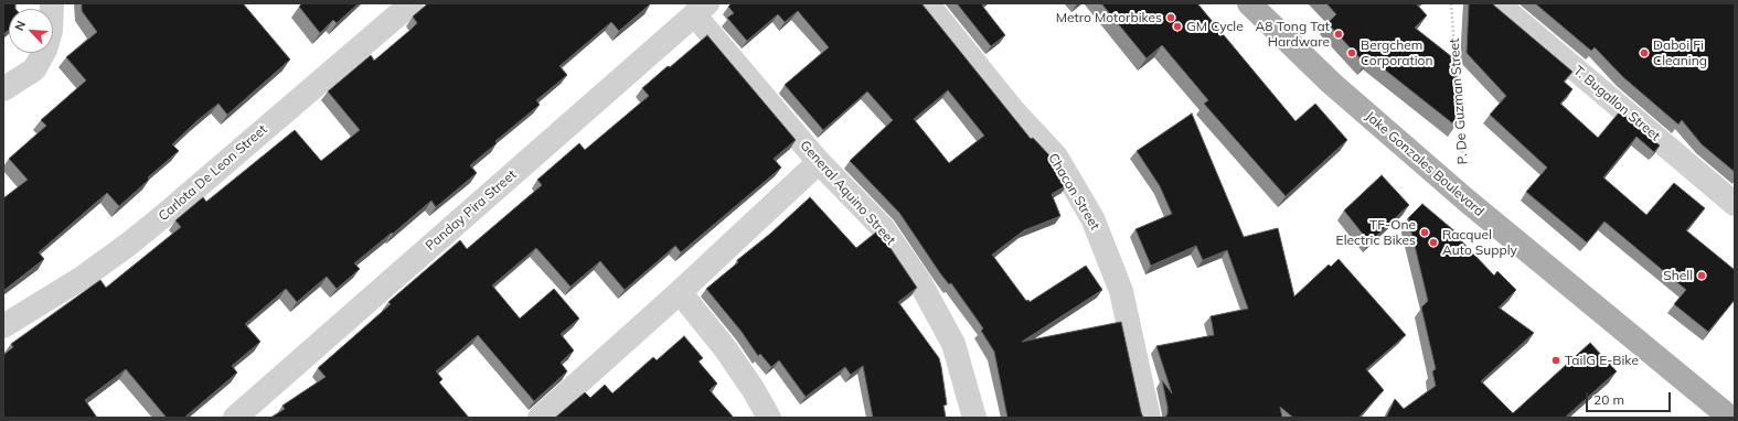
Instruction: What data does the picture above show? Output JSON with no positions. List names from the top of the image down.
{
  "streets": {
    "main road": ["Jake Gonzales Boulevard"],
    "street": [
      "T. Bugallon Street",
      "Carlota De Leon Street",
      "Chacon Street",
      "General Aquino Street",
      "Panday Pira Street"
    ],
    "path": ["P. De Guzman Street"]
  },
  "crossings": [
    ["P. De Guzman Street", "Jake Gonzales Boulevard"],
    ["General Aquino Street", "Panday Pira Street"]
  ],
  "places": [
    "Metro Motorbikes",
    "GM Cycle",
    "A8 Tong Tat Hardware",
    "Bergchem Corporation",
    "Daboi Fi Cleaning",
    "TF-One Electric Bikes",
    "Racquel Auto Supply",
    "Shell",
    "TailG E-Bike"
  ],
  "scale_bar": "20 m",
  "north": "top left"
}
